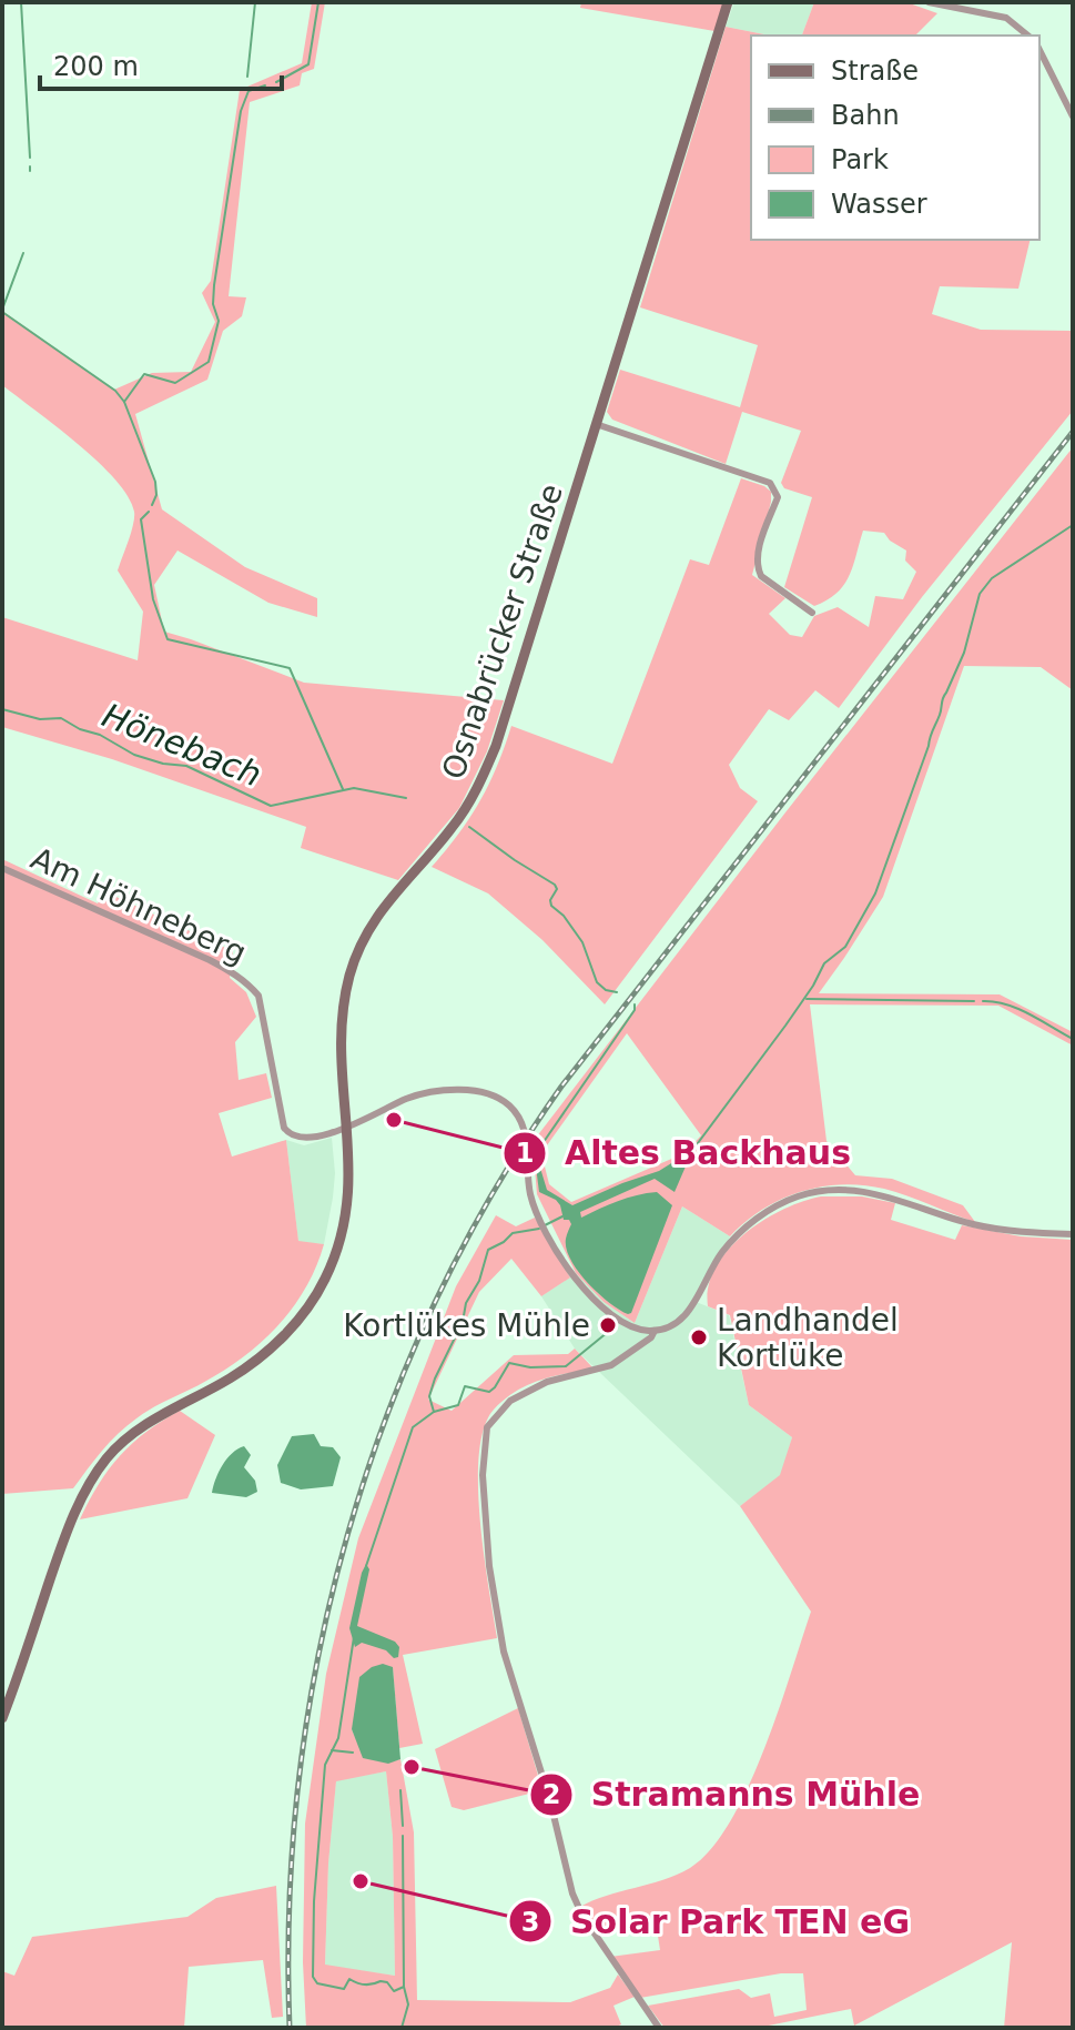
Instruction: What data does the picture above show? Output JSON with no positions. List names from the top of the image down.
{
  "streets": {
    "main road": ["Osnabrücker Straße"],
    "street": ["Am Höhneberg"]
  },
  "crossings": [
    ["Osnabrücker Straße", "Am Höhneberg"]
  ],
  "water": ["Hönebach"],
  "places": [
    "Altes Backhaus",
    "Kortlükes Mühle",
    "Landhandel Kortlüke",
    "Stramanns Mühle",
    "Solar Park TEN eG"
  ],
  "legend": [
    "Straße",
    "Bahn",
    "Park",
    "Wasser"
  ],
  "scale_bar": "200 m"
}
